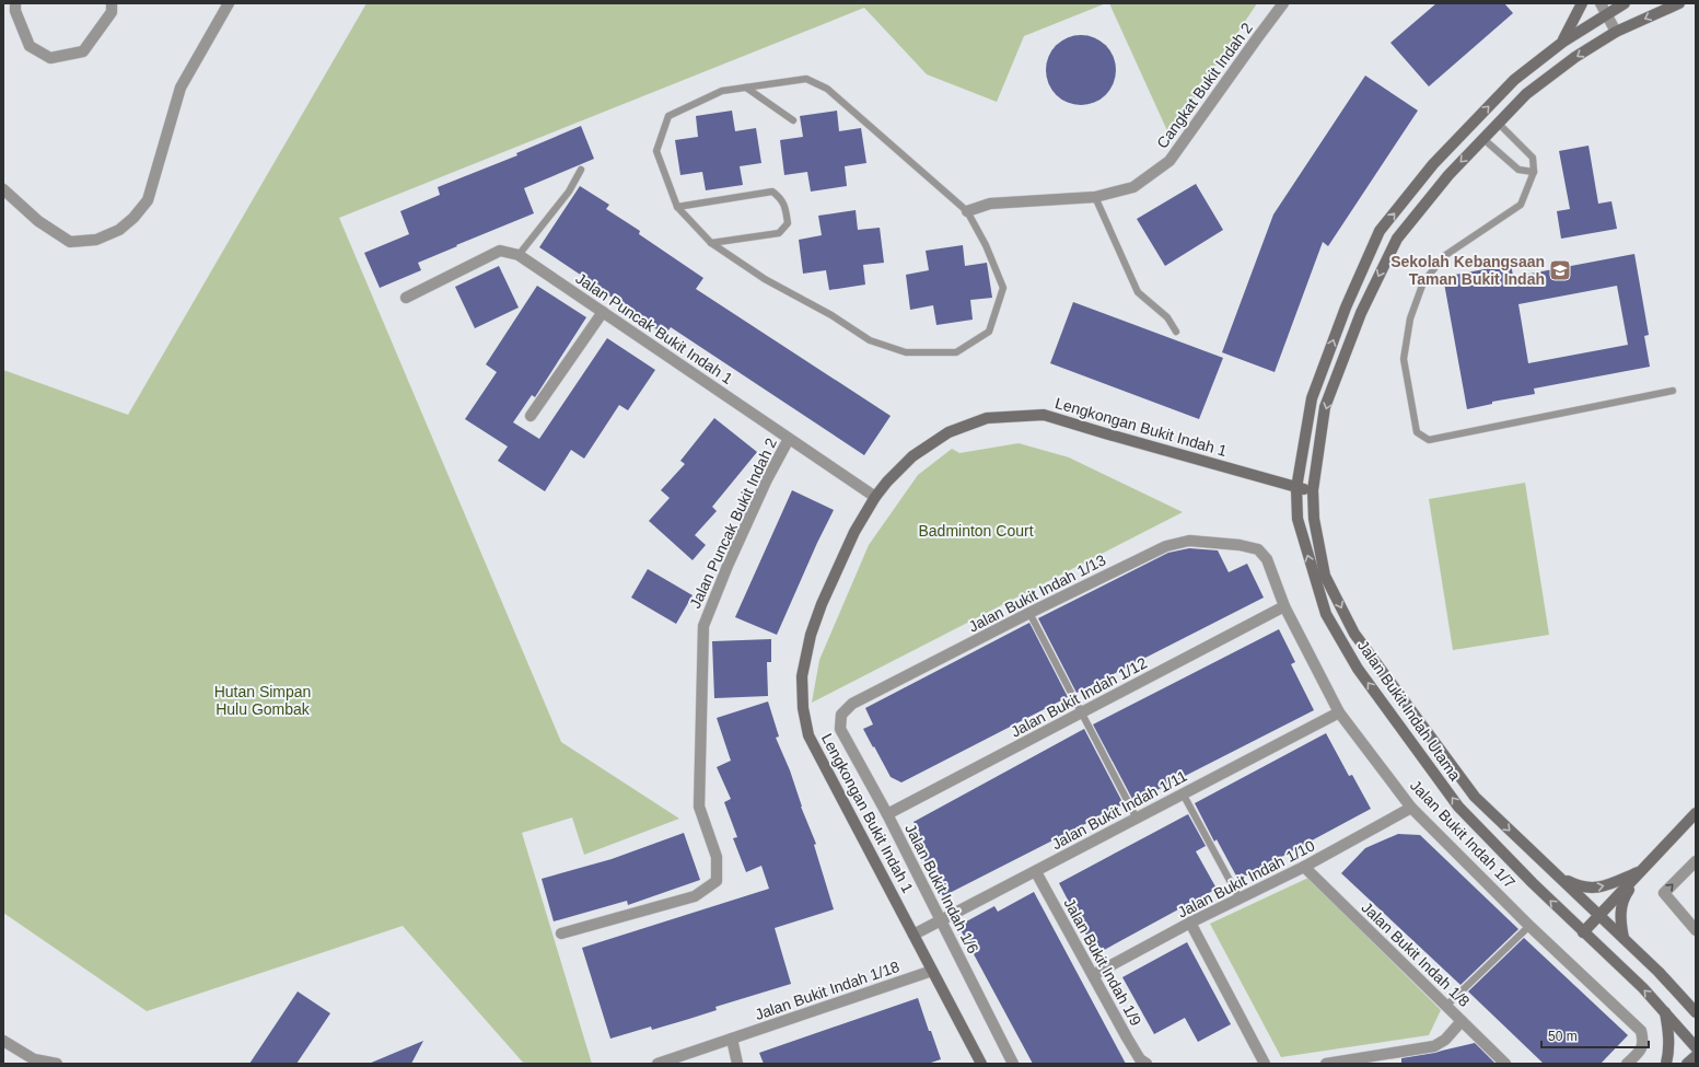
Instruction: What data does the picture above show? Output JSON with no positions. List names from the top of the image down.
{
  "streets": {
    "street": [
      "Cangkat Bukit Indah 2",
      "Jalan Puncak Bukit Indah 1",
      "Lengkongan Bukit Indah 1",
      "Jalan Puncak Bukit Indah 2",
      "Jalan Bukit Indah 1/13",
      "Jalan Bukit Indah 1/12",
      "Jalan Bukit Indah Utama",
      "Jalan Bukit Indah 1/11",
      "Jalan Bukit Indah 1/7",
      "Jalan Bukit Indah 1/10",
      "Jalan Bukit Indah 1/6",
      "Jalan Bukit Indah 1/8",
      "Jalan Bukit Indah 1/9",
      "Jalan Bukit Indah 1/18"
    ]
  },
  "crossings": [
    ["Jalan Puncak Bukit Indah 1", "Lengkongan Bukit Indah 1"],
    ["Jalan Puncak Bukit Indah 1", "Jalan Puncak Bukit Indah 2"],
    ["Lengkongan Bukit Indah 1", "Jalan Bukit Indah Utama"],
    ["Lengkongan Bukit Indah 1", "Jalan Bukit Indah 1/11"],
    ["Lengkongan Bukit Indah 1", "Jalan Bukit Indah 1/18"],
    ["Jalan Bukit Indah 1/13", "Jalan Bukit Indah 1/7"],
    ["Jalan Bukit Indah 1/13", "Jalan Bukit Indah 1/6"],
    ["Jalan Bukit Indah 1/12", "Jalan Bukit Indah 1/7"],
    ["Jalan Bukit Indah 1/12", "Jalan Bukit Indah 1/6"],
    ["Jalan Bukit Indah 1/11", "Jalan Bukit Indah 1/7"],
    ["Jalan Bukit Indah 1/11", "Jalan Bukit Indah 1/6"],
    ["Jalan Bukit Indah 1/11", "Jalan Bukit Indah 1/9"],
    ["Jalan Bukit Indah 1/7", "Jalan Bukit Indah 1/10"],
    ["Jalan Bukit Indah 1/10", "Jalan Bukit Indah 1/8"],
    ["Jalan Bukit Indah 1/10", "Jalan Bukit Indah 1/9"]
  ],
  "parks": ["Badminton Court", "Hutan Simpan Hulu Gombak"],
  "places": {
    "school or university": ["Sekolah Kebangsaan Taman Bukit Indah"]
  },
  "scale_bar": "50 m"
}
